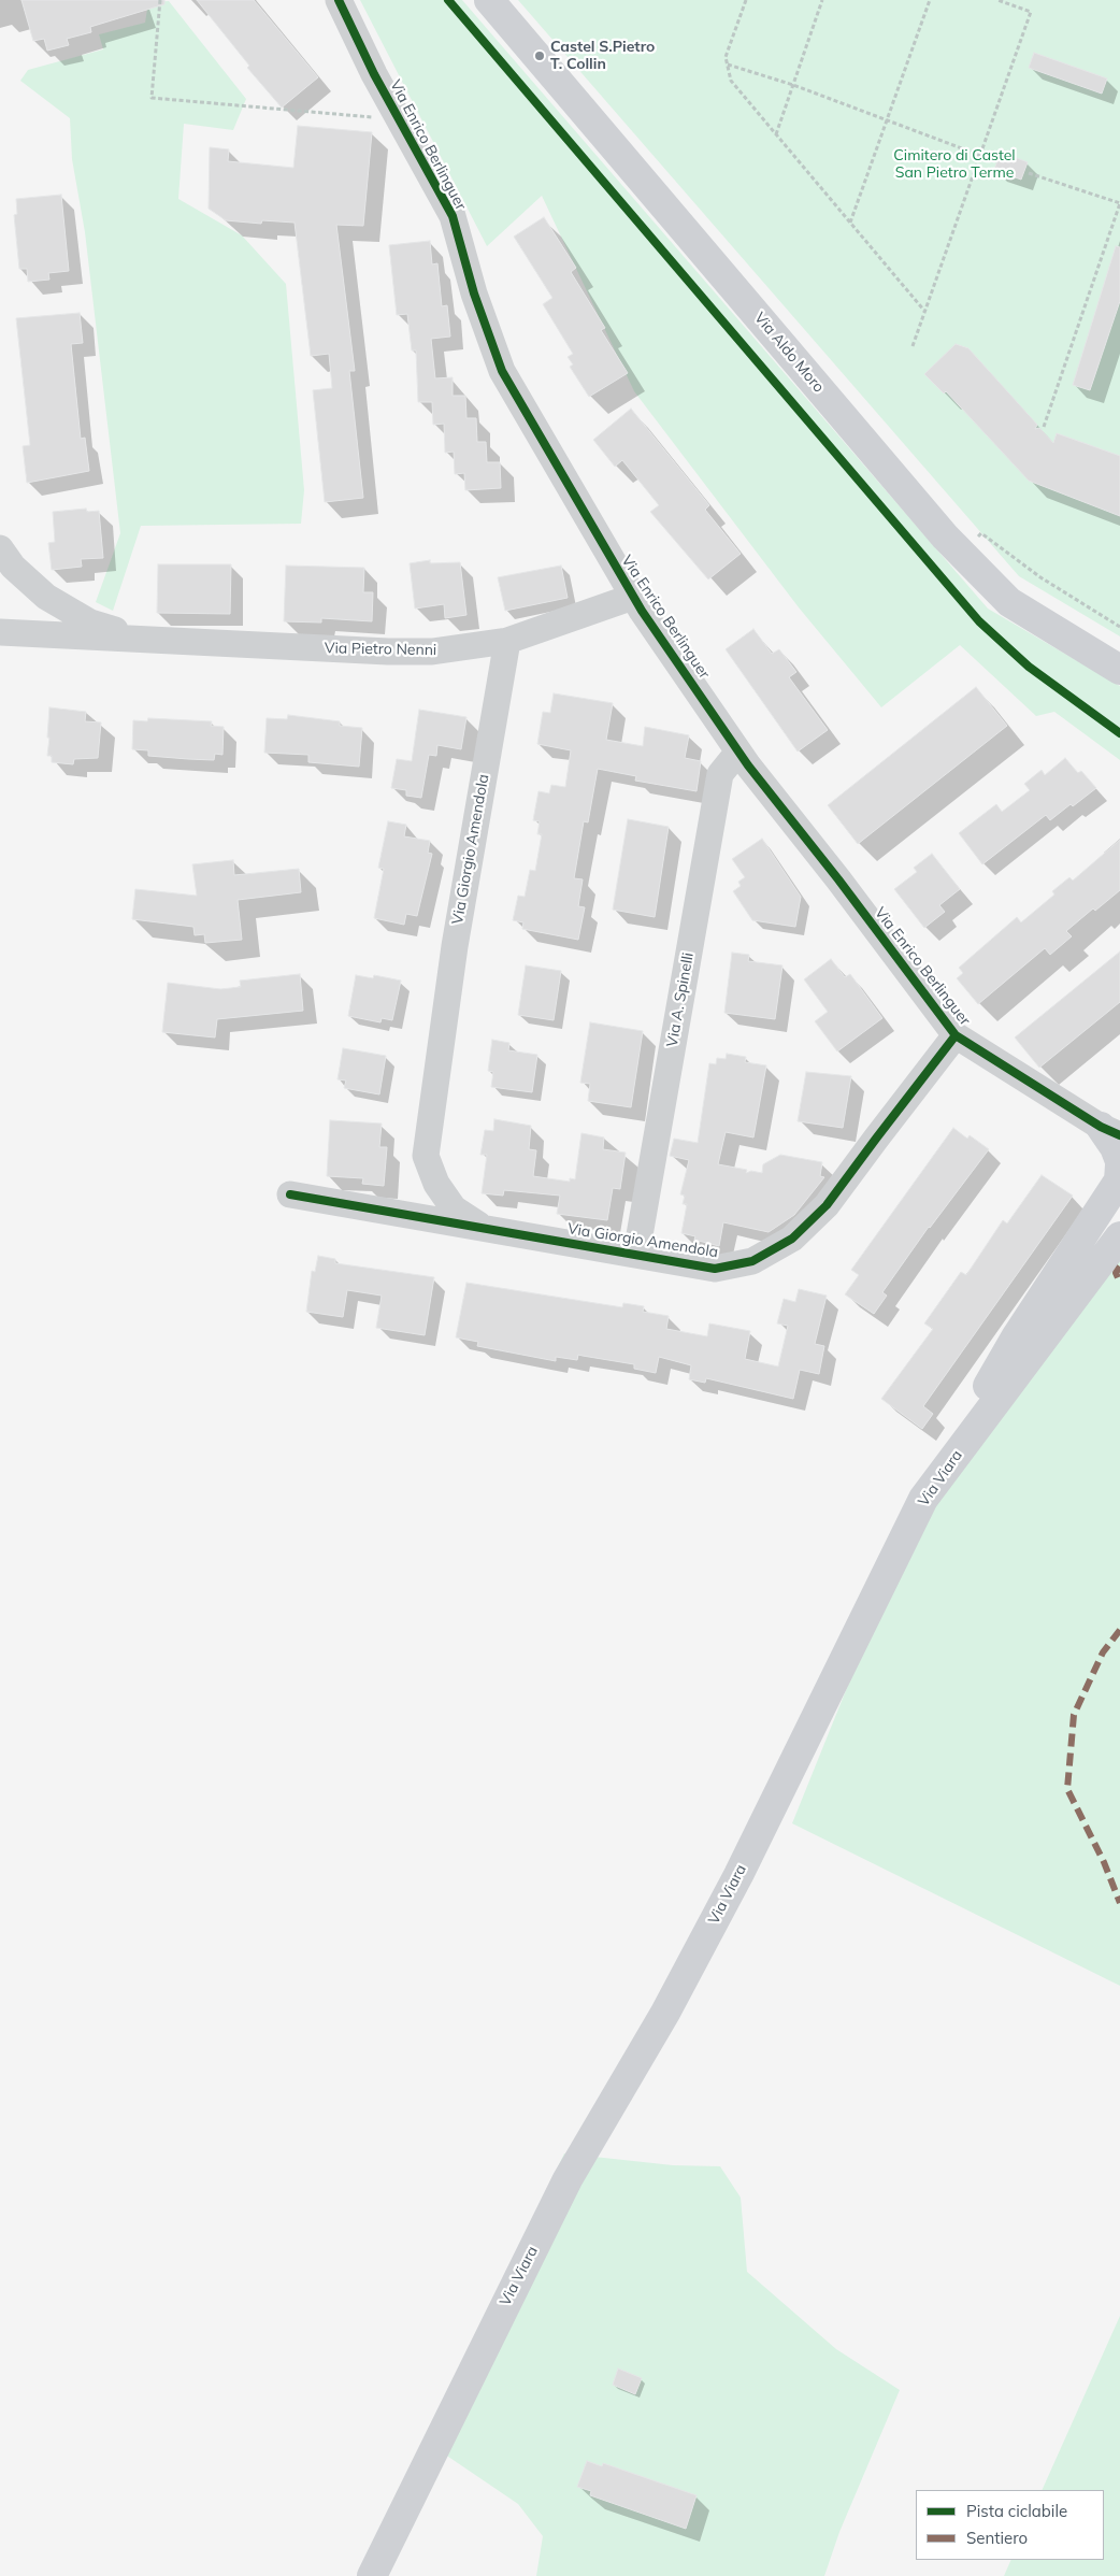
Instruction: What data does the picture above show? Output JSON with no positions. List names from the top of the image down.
{
  "streets": {
    "main road": ["Via Aldo Moro", "Via Viara"],
    "street": [
      "Via Enrico Berlinguer",
      "Via Pietro Nenni",
      "Via Giorgio Amendola",
      "Via A. Spinelli"
    ]
  },
  "crossings": [
    ["Via Enrico Berlinguer", "Via Pietro Nenni"],
    ["Via Enrico Berlinguer", "Via Giorgio Amendola"],
    ["Via Enrico Berlinguer", "Via A. Spinelli"],
    ["Via Pietro Nenni", "Via Giorgio Amendola"],
    ["Via Giorgio Amendola", "Via A. Spinelli"]
  ],
  "parks": ["Cimitero di Castel San Pietro Terme"],
  "places": ["Castel S.Pietro T. Collin"],
  "legend": ["Pista ciclabile", "Sentiero"]
}
